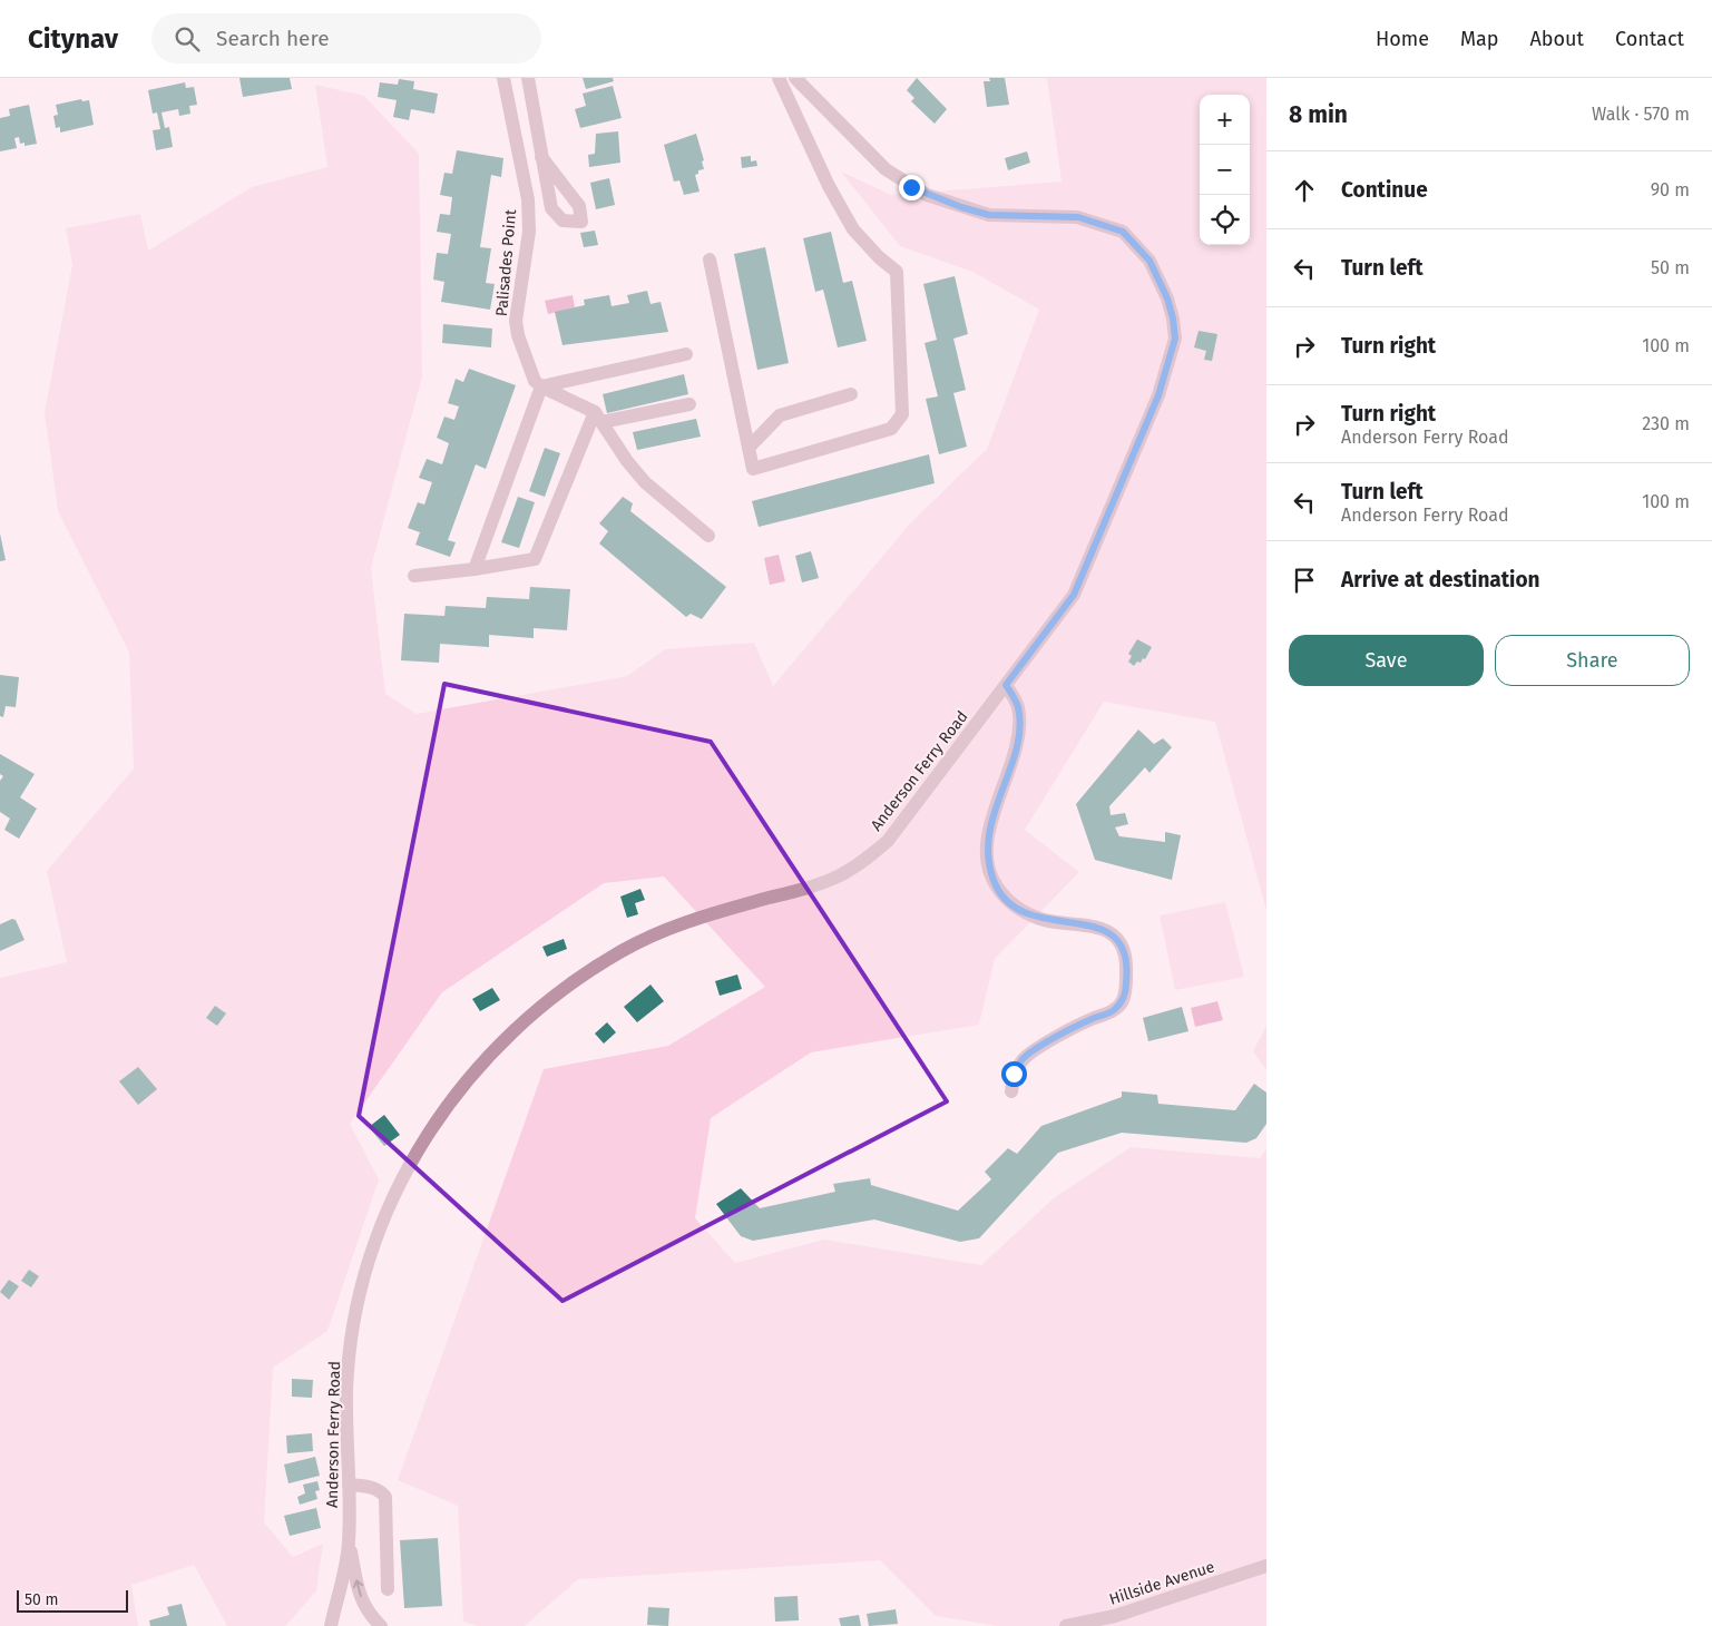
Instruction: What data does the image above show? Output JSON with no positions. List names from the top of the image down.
{
  "streets": {
    "street": ["Palisades Point", "Anderson Ferry Road", "Hillside Avenue"]
  },
  "scale_bar": "50 m",
  "page": {
    "header": "Citynav",
    "search": "Search here",
    "nav": [
      "Home",
      "Map",
      "About",
      "Contact"
    ],
    "heading": ["8 min", "Walk · 570 m"],
    "map_buttons": ["+", "−"],
    "list": [
      ["Continue", "90 m"],
      ["Turn left", "50 m"],
      ["Turn right", "100 m"],
      ["Turn right", "Anderson Ferry Road", "230 m"],
      ["Turn left", "Anderson Ferry Road", "100 m"],
      "Arrive at destination"
    ],
    "buttons": ["Save", "Share"],
    "scale": "50 m"
  }
}
